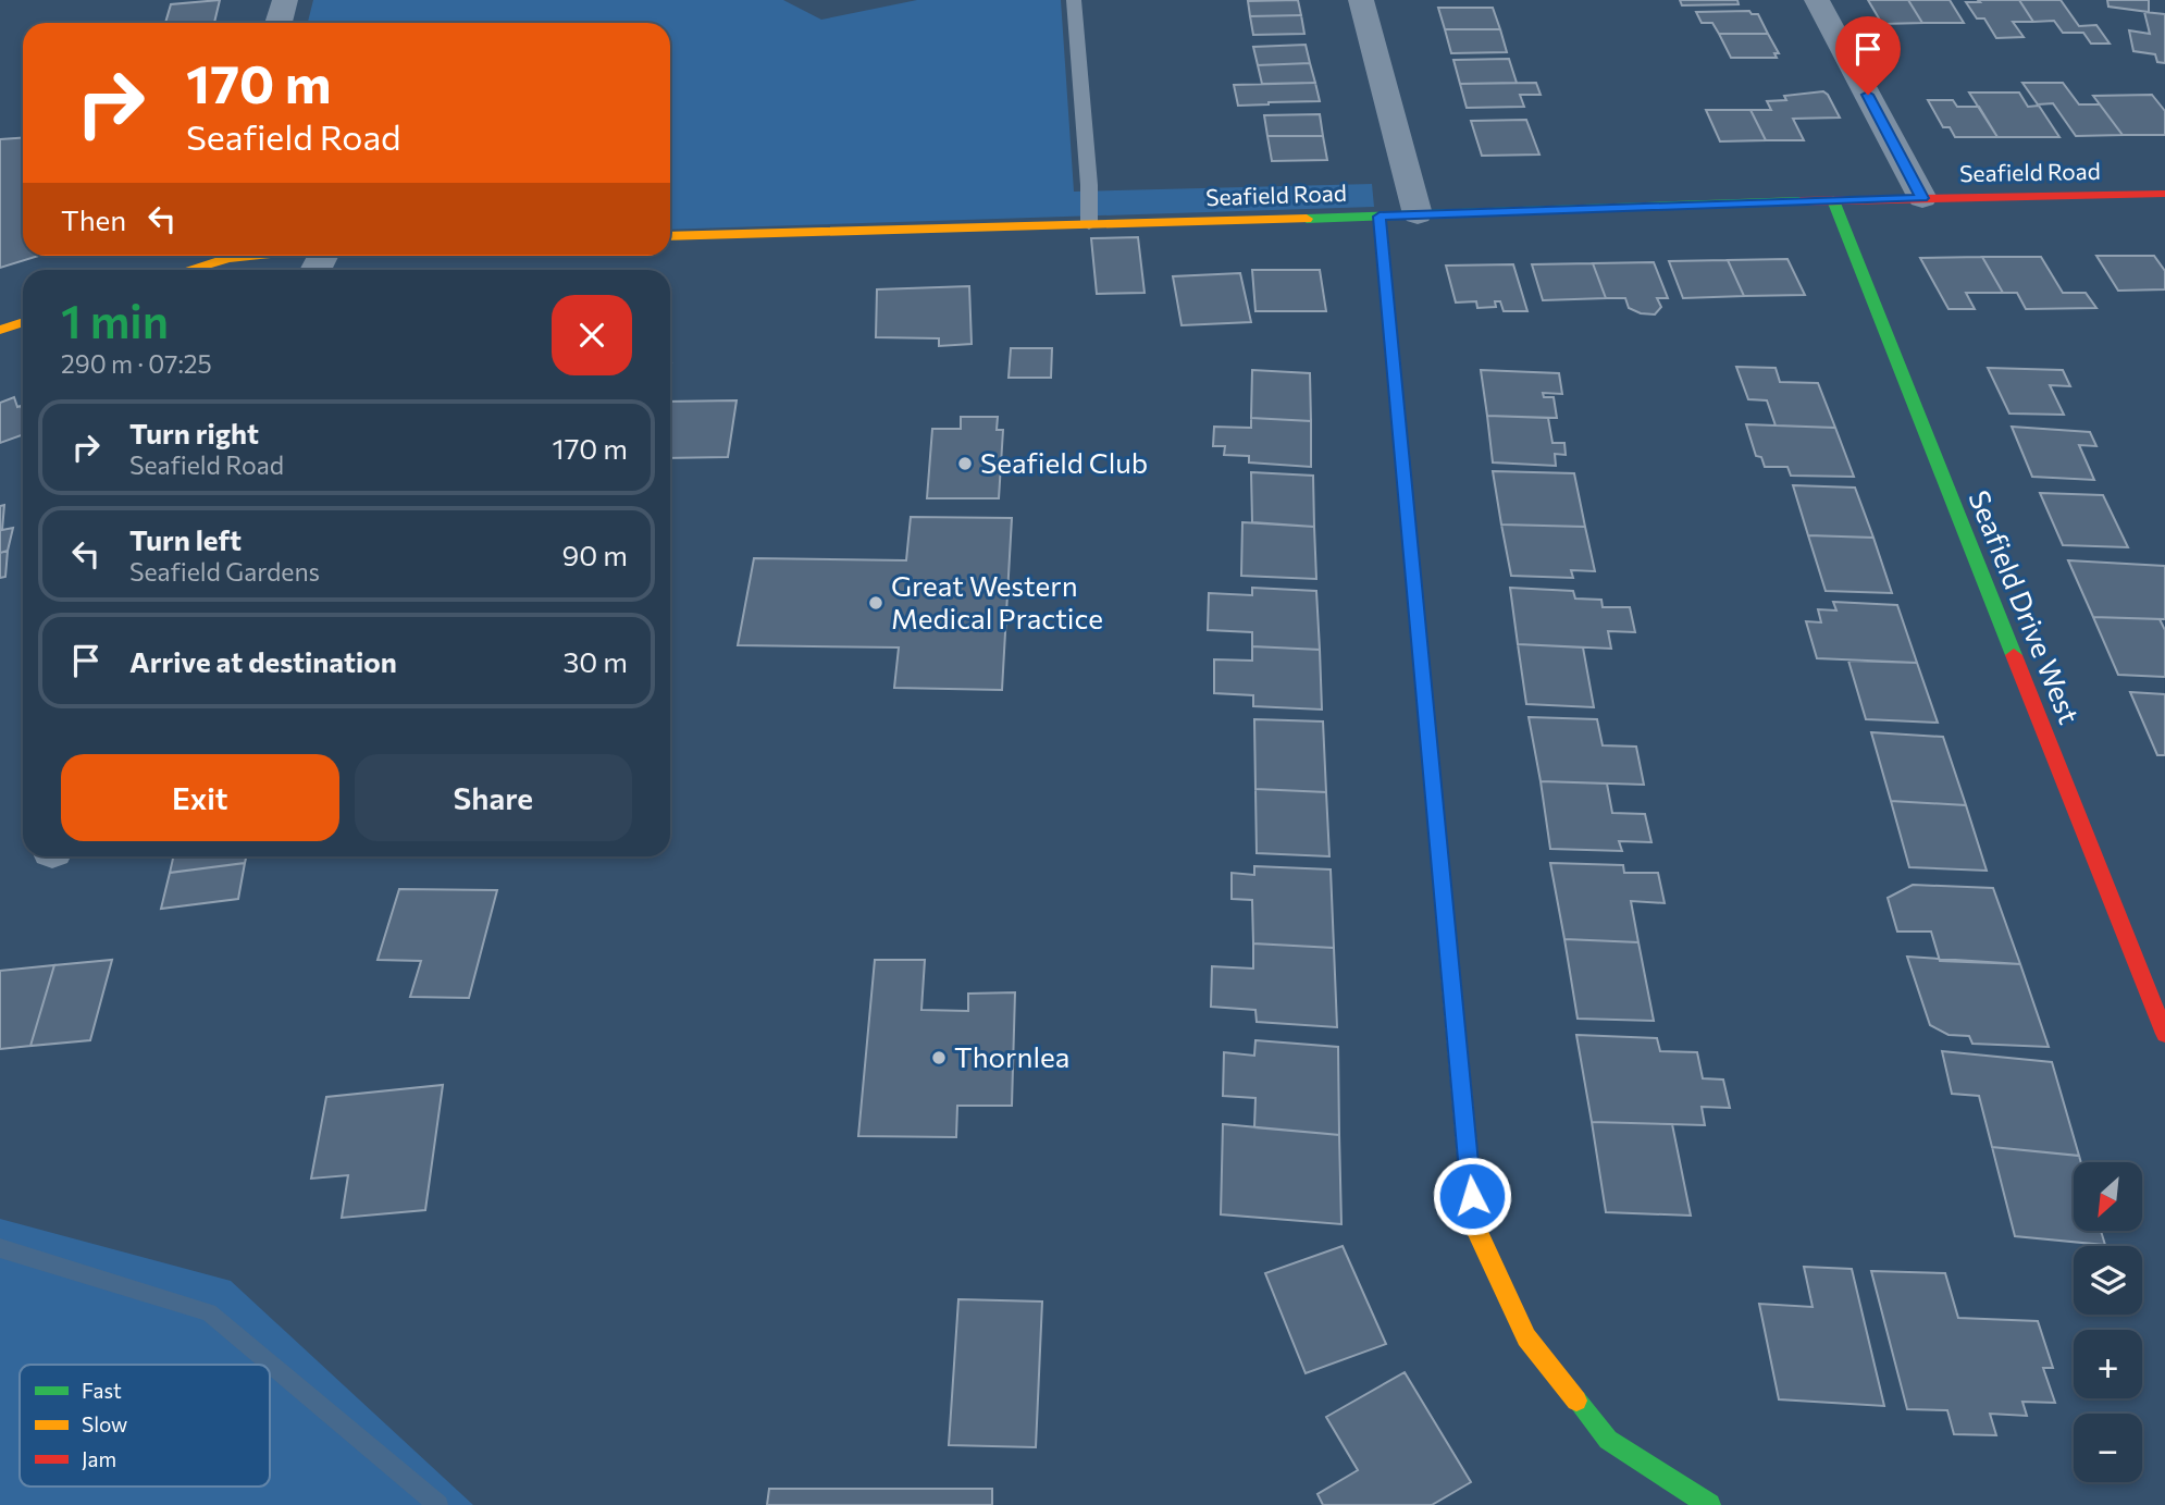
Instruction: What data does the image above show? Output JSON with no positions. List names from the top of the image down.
{
  "streets": {
    "street": ["Seafield Road", "Seafield Drive West"]
  },
  "crossings": [
    ["Seafield Road", "Seafield Drive West"]
  ],
  "places": ["Seafield Club", "Great Western Medical Practice", "Thornlea"],
  "legend": ["Fast", "Slow", "Jam"],
  "north": "bottom left",
  "page": {
    "turn": ["170 m", "Seafield Road"],
    "then": "Then",
    "heading": ["1 min", "290 m · 07:25"],
    "list": [
      {
        "name": "Turn right",
        "note": "Seafield Road",
        "value": "170 m"
      },
      {
        "name": "Turn left",
        "note": "Seafield Gardens",
        "value": "90 m"
      },
      {
        "name": "Arrive at destination",
        "value": "30 m"
      }
    ],
    "buttons": ["Exit", "Share"],
    "map_buttons": ["+", "−"]
  }
}
